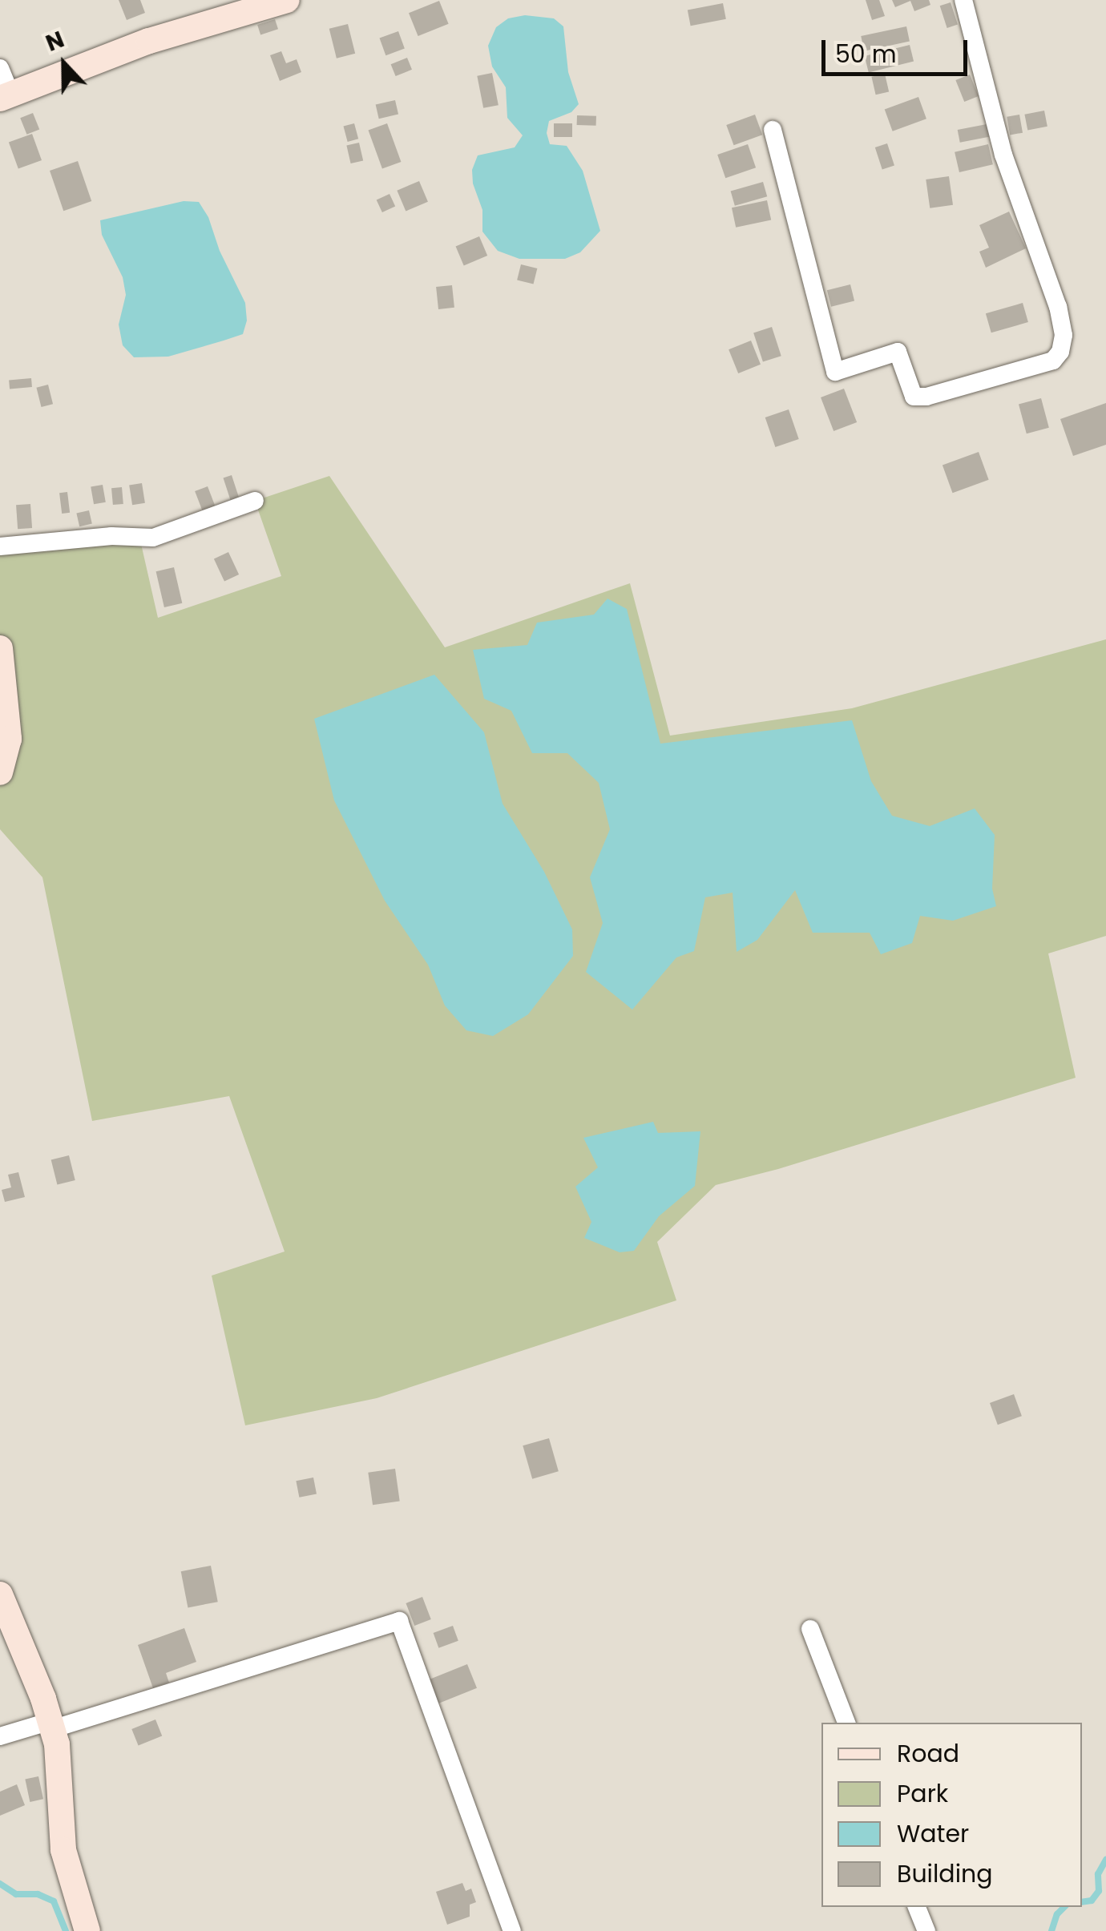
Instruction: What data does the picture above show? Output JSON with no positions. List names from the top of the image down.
{
  "legend": [
    "Road",
    "Park",
    "Water",
    "Building"
  ],
  "scale_bar": "50 m",
  "north": "top"
}
